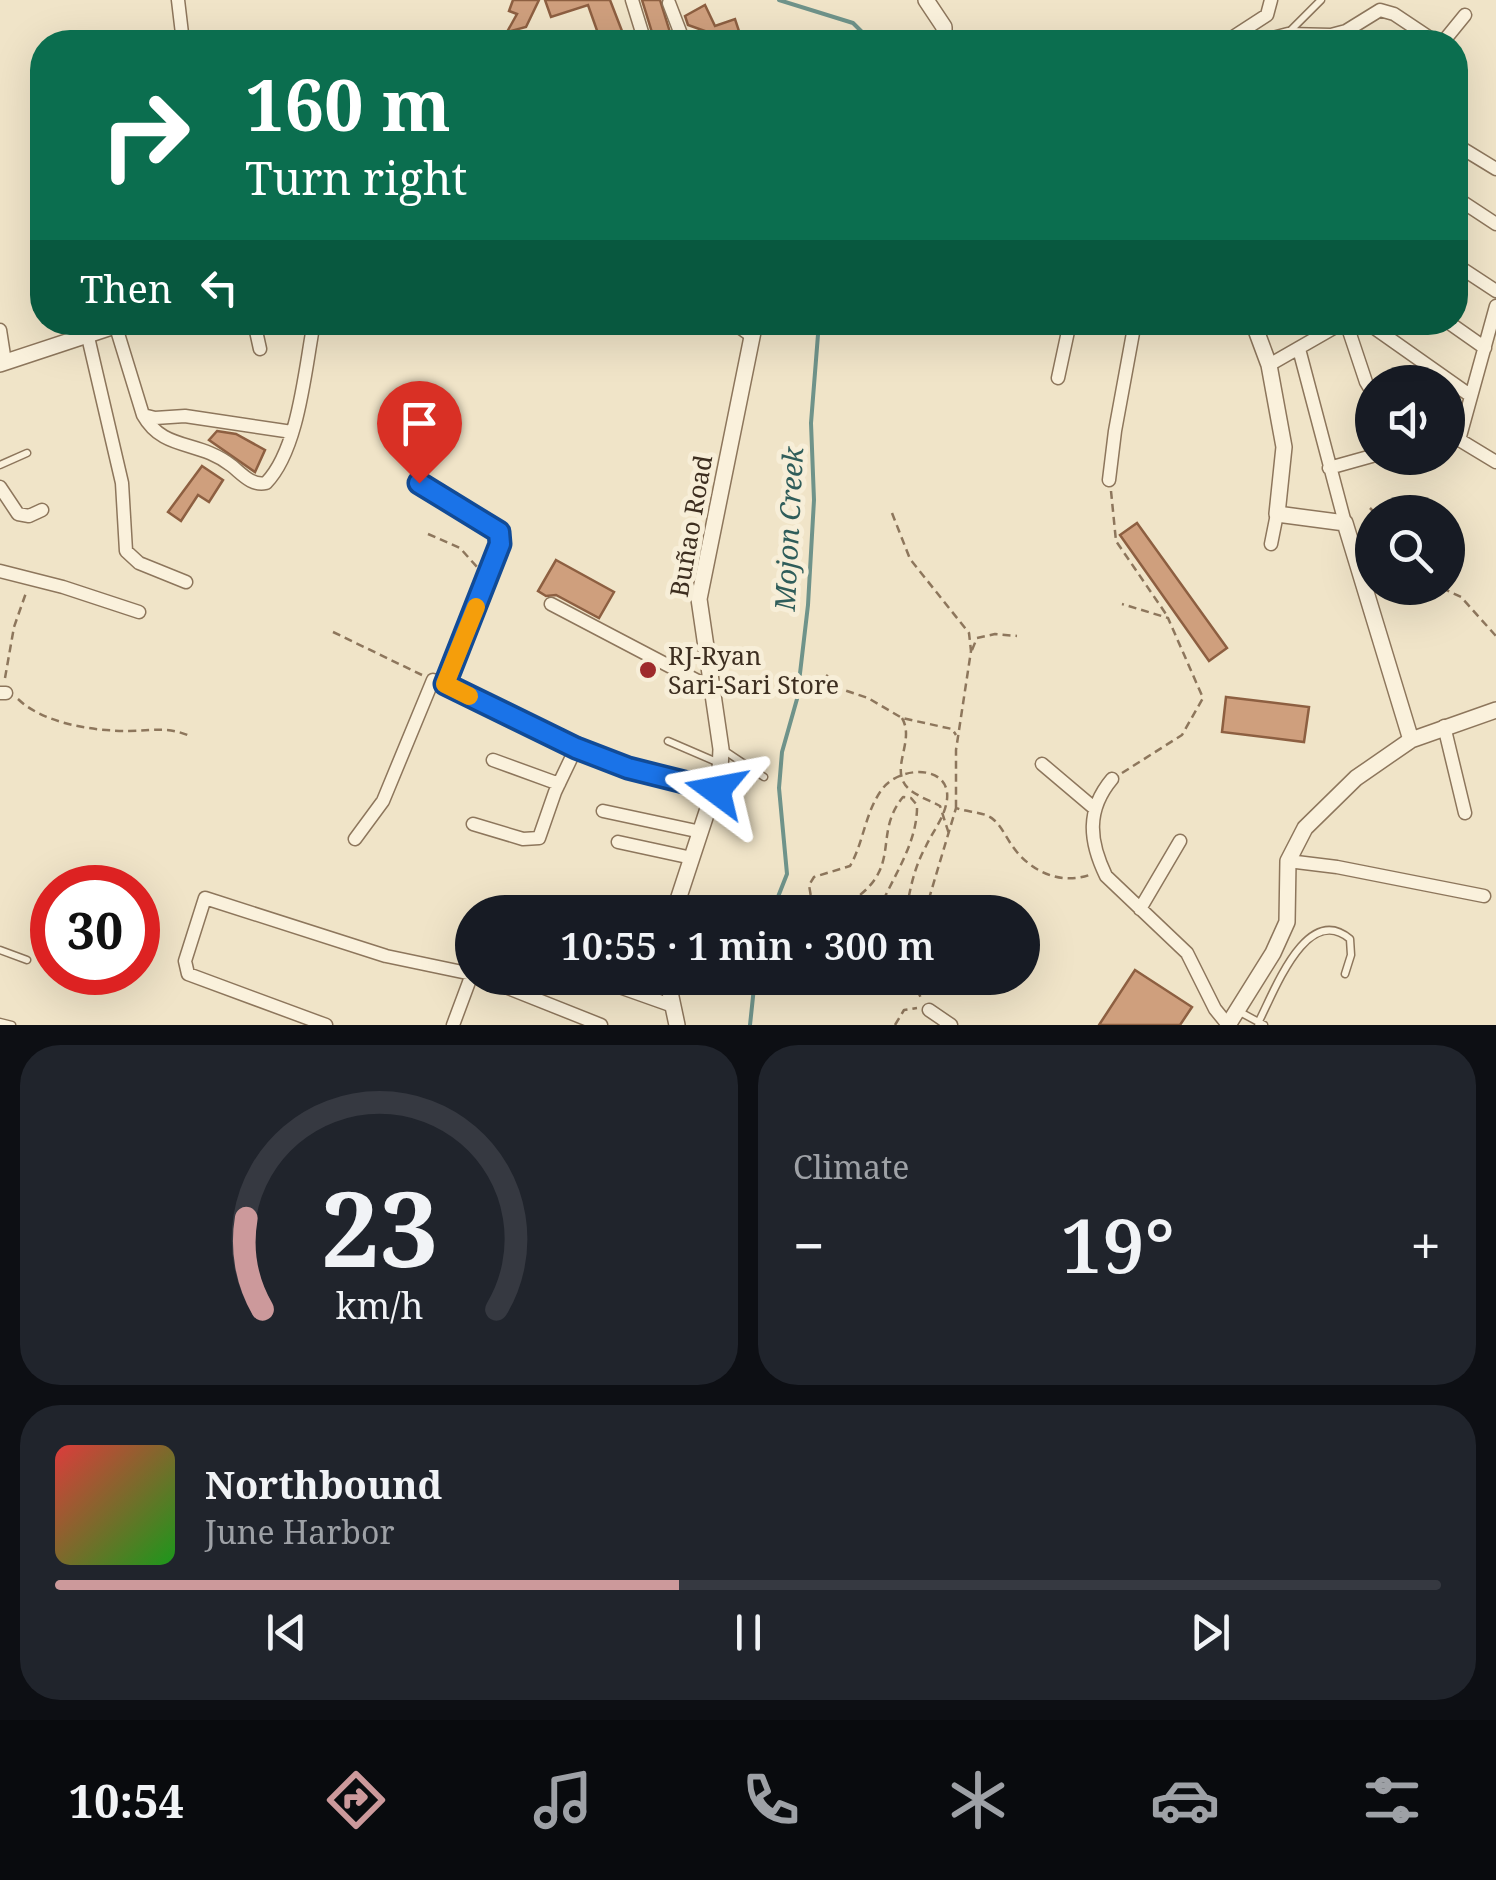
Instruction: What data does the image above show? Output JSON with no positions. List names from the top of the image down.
{
  "streets": {
    "street": ["Buñao Road"]
  },
  "water": ["Mojon Creek"],
  "places": ["RJ-Ryan Sari-Sari Store"],
  "page": {
    "turn": ["160 m", "Turn right"],
    "then": "Then",
    "limit": "30",
    "trip": "10:55 · 1 min · 300 m",
    "tile": "Climate",
    "heat": ["−", "19°", "+"],
    "song": ["Northbound", "June Harbor"],
    "tabs": "10:54",
    "gauge": ["23", "km/h"]
  }
}
